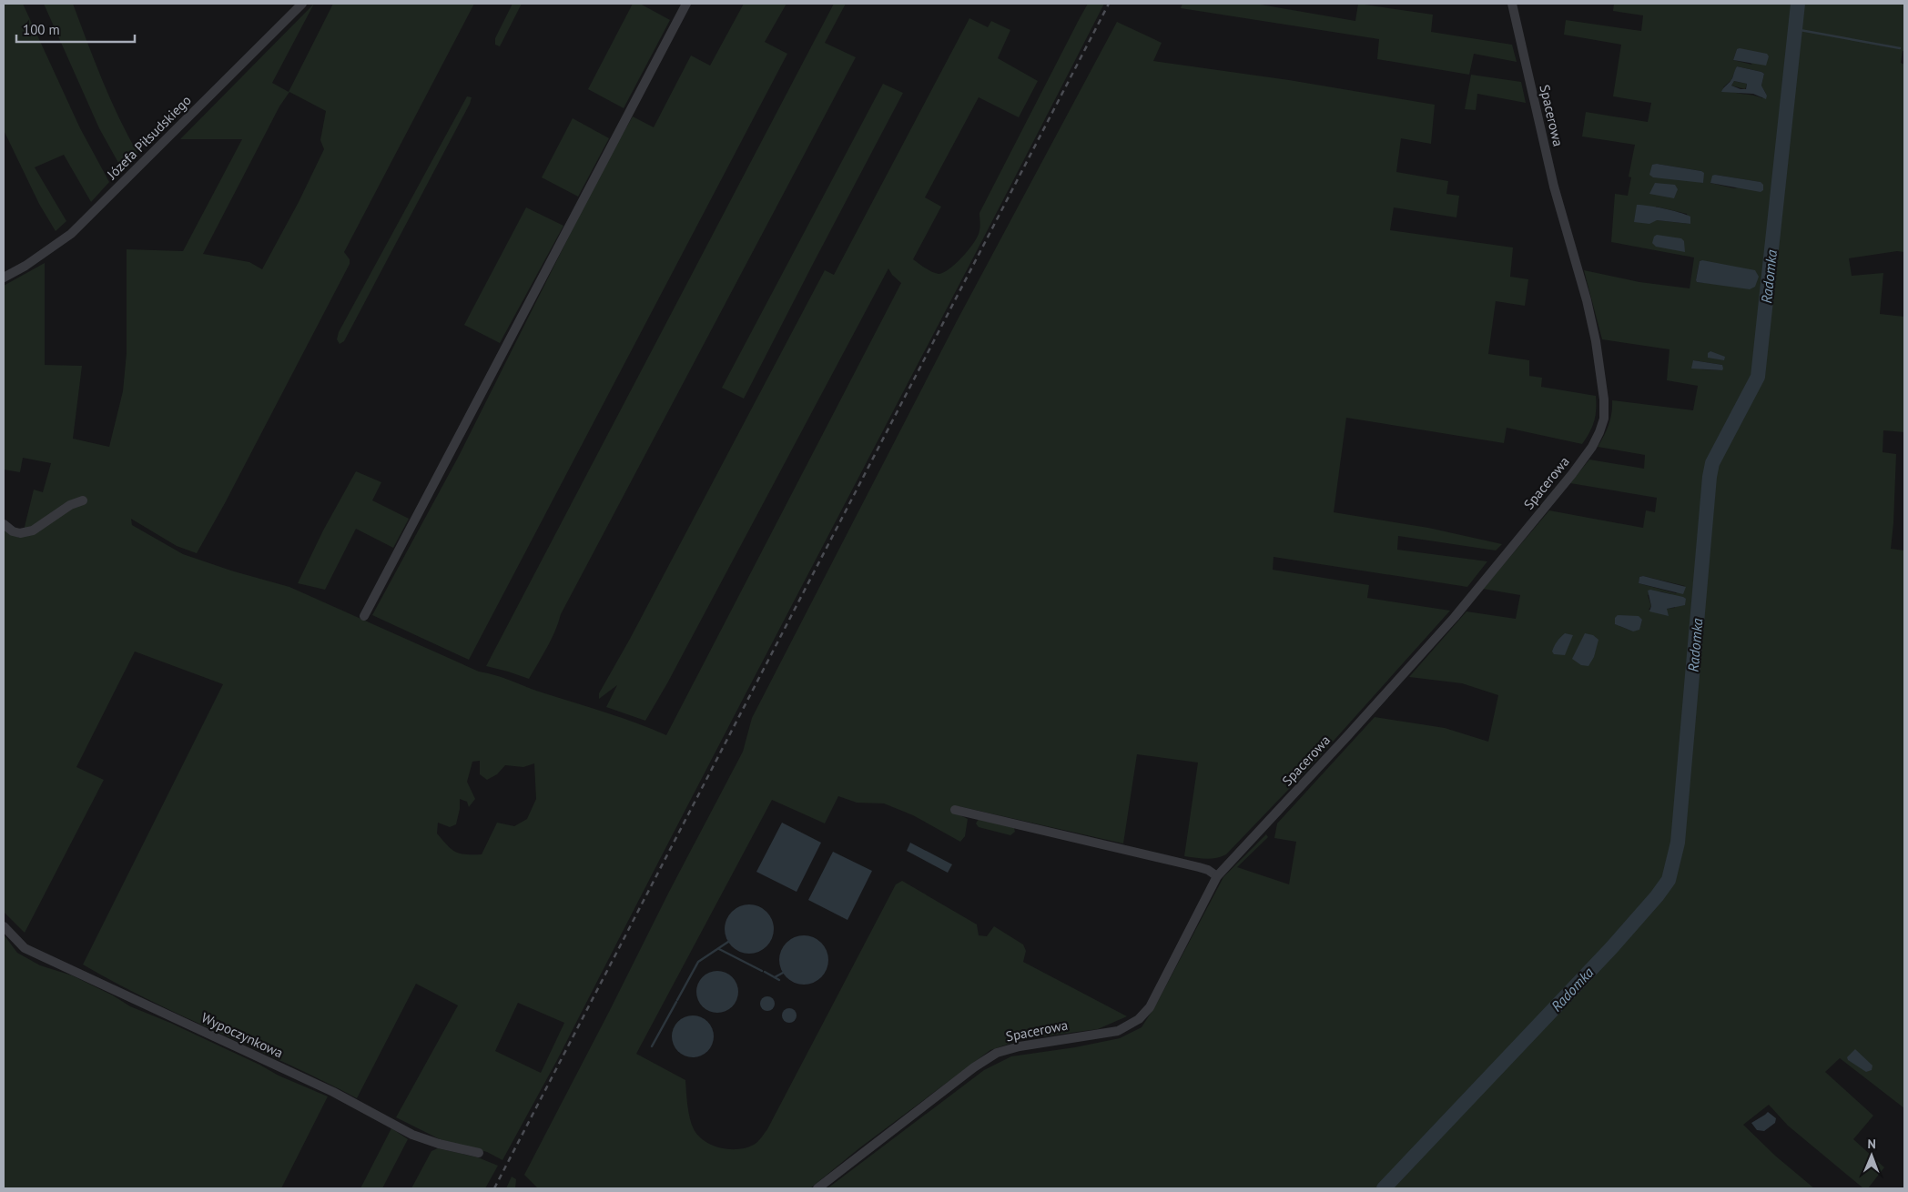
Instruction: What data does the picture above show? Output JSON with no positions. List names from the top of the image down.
{
  "streets": {
    "street": ["Spacerowa", "Józefa Piłsudskiego", "Wypoczynkowa"]
  },
  "water": ["Radomka"],
  "scale_bar": "100 m",
  "north": "top"
}
